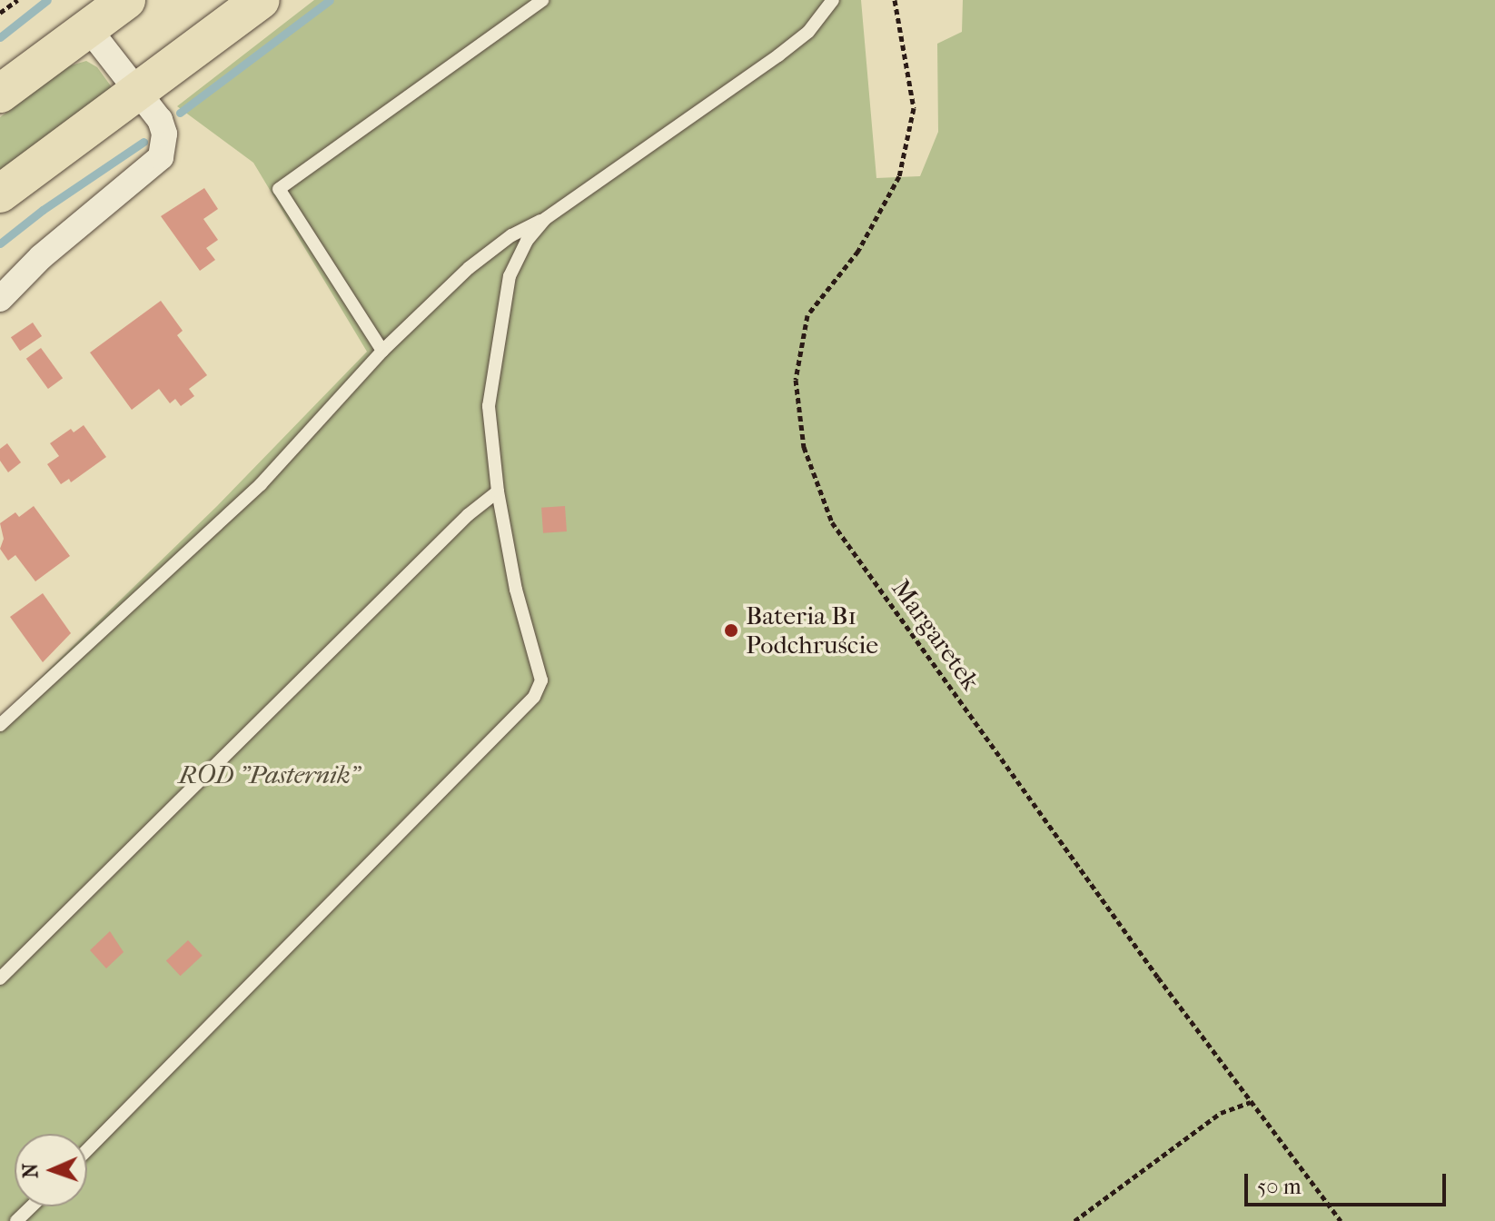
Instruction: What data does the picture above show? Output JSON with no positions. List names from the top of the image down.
{
  "streets": {
    "path": ["Margaretek"]
  },
  "parks": ["ROD \"Pasternik\""],
  "places": ["Bateria B1 Podchruście"],
  "scale_bar": "50 m",
  "north": "left"
}
